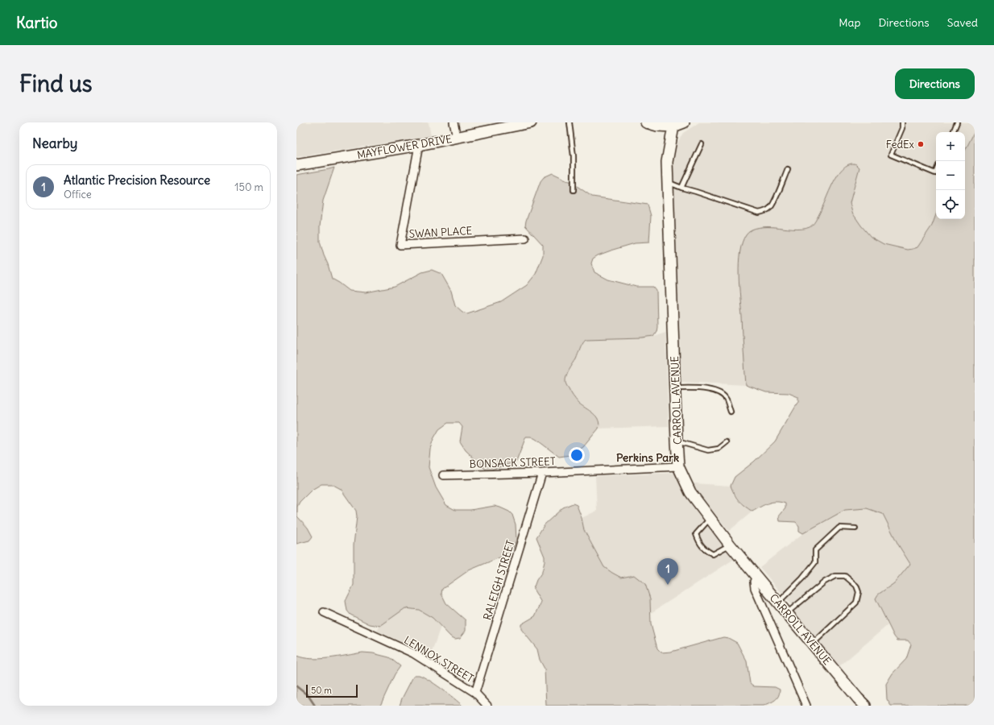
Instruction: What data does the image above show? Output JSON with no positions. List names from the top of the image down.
{
  "streets": {
    "street": [
      "MAYFLOWER DRIVE",
      "SWAN PLACE",
      "CARROLL AVENUE",
      "BONSACK STREET",
      "RALEIGH STREET",
      "LENNOX STREET"
    ]
  },
  "crossings": [
    ["MAYFLOWER DRIVE", "SWAN PLACE"],
    ["CARROLL AVENUE", "BONSACK STREET"],
    ["BONSACK STREET", "RALEIGH STREET"],
    ["RALEIGH STREET", "LENNOX STREET"]
  ],
  "districts": ["Perkins Park"],
  "places": ["FedEx"],
  "scale_bar": "50 m",
  "page": {
    "header": "Kartio",
    "nav": ["Map", "Directions", "Saved"],
    "buttons": "Directions",
    "title": "Find us",
    "heading": "Nearby",
    "map_buttons": ["+", "−"],
    "list": [
      {
        "mark": "1",
        "name": "Atlantic Precision Resource",
        "note": "Office",
        "value": "150 m"
      }
    ],
    "pins": "1",
    "scale": "50 m"
  }
}
